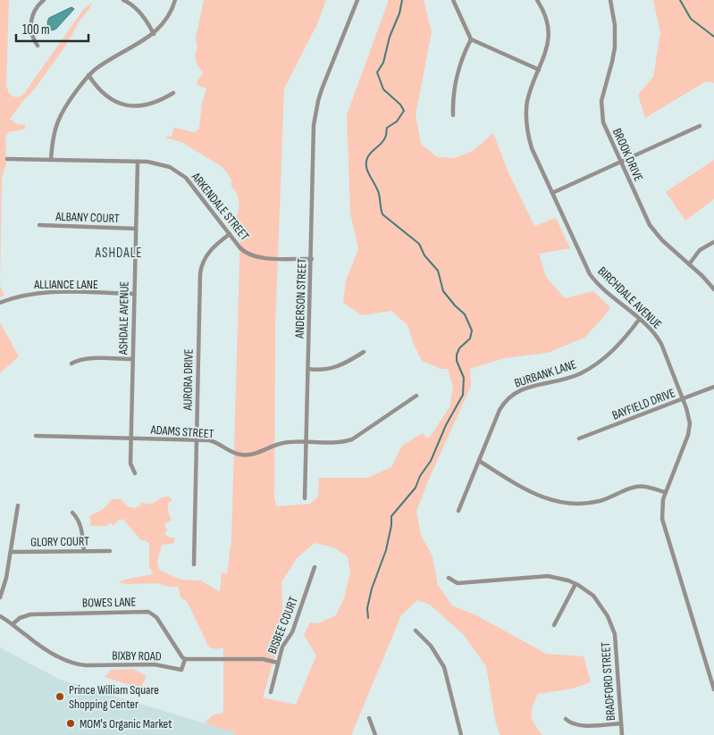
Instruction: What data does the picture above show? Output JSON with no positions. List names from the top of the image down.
{
  "streets": {
    "street": [
      "BROOK DRIVE",
      "ARKENDALE STREET",
      "ALBANY COURT",
      "ALLIANCE LANE",
      "BIRCHDALE AVENUE",
      "ANDERSON STREET",
      "ASHDALE AVENUE",
      "BURBANK LANE",
      "AURORA DRIVE",
      "BAYFIELD DRIVE",
      "ADAMS STREET",
      "GLORY COURT",
      "BOWES LANE",
      "BISBEE COURT",
      "BIXBY ROAD",
      "BRADFORD STREET"
    ]
  },
  "crossings": [
    ["ARKENDALE STREET", "ANDERSON STREET"],
    ["ARKENDALE STREET", "ASHDALE AVENUE"],
    ["ARKENDALE STREET", "AURORA DRIVE"],
    ["ALBANY COURT", "ASHDALE AVENUE"],
    ["ALLIANCE LANE", "ASHDALE AVENUE"],
    ["BIRCHDALE AVENUE", "BURBANK LANE"],
    ["BIRCHDALE AVENUE", "BAYFIELD DRIVE"],
    ["ANDERSON STREET", "ADAMS STREET"],
    ["ASHDALE AVENUE", "ADAMS STREET"],
    ["AURORA DRIVE", "ADAMS STREET"],
    ["BOWES LANE", "BIXBY ROAD"]
  ],
  "districts": ["ASHDALE"],
  "places": ["Prince William Square Shopping Center", "MOM's Organic Market"],
  "scale_bar": "100 m"
}
